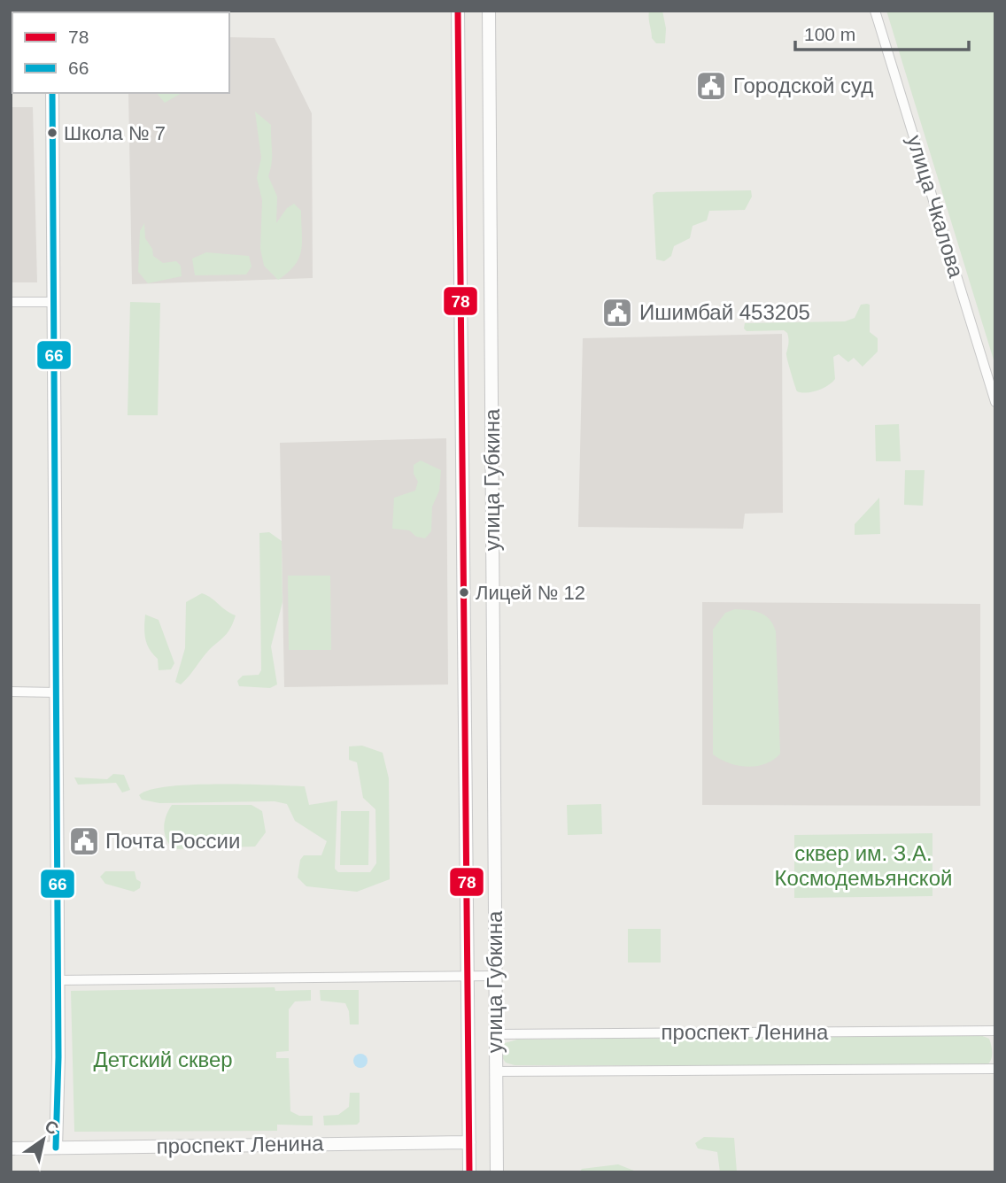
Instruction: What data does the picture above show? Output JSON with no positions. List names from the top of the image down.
{
  "streets": {
    "main road": ["улица Губкина", "проспект Ленина"],
    "street": ["улица Чкалова"]
  },
  "crossings": [
    ["улица Губкина", "проспект Ленина"]
  ],
  "parks": ["сквер им. З.А. Космодемьянской", "Детский сквер"],
  "places": {
    "public building": ["Городской суд", "Ишимбай 453205", "Почта России"],
    "other": ["Школа № 7", "Лицей № 12"]
  },
  "lines": ["transit line 78", "transit line 66"],
  "legend": ["78", "66"],
  "scale_bar": "100 m",
  "north": "top right"
}
